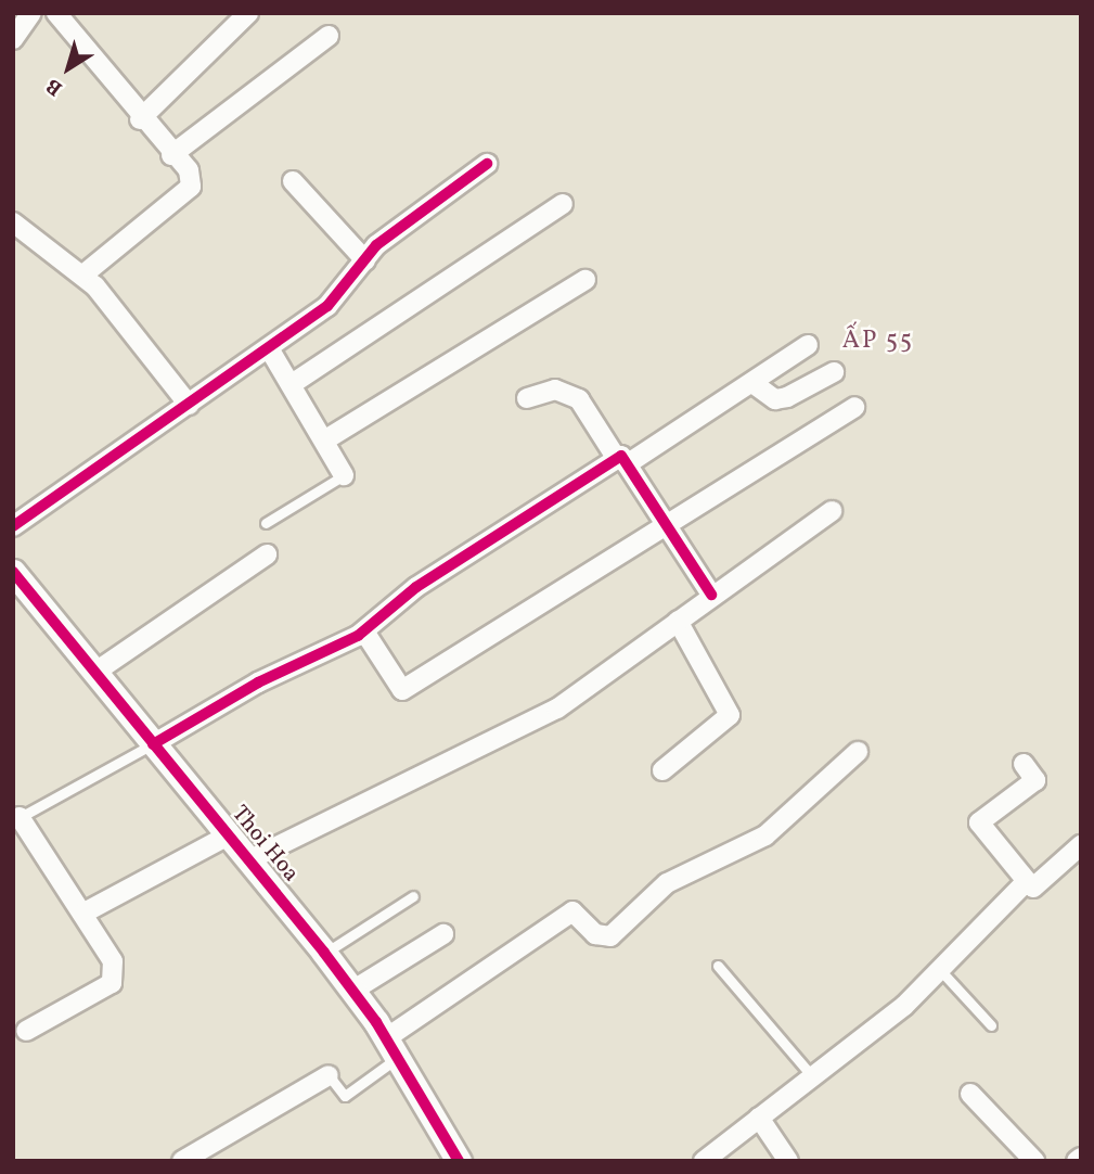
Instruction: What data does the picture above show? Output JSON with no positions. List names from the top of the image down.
{
  "streets": {
    "street": ["Thoi Hoa"]
  },
  "districts": ["ẤP 55"],
  "north": "bottom left"
}
